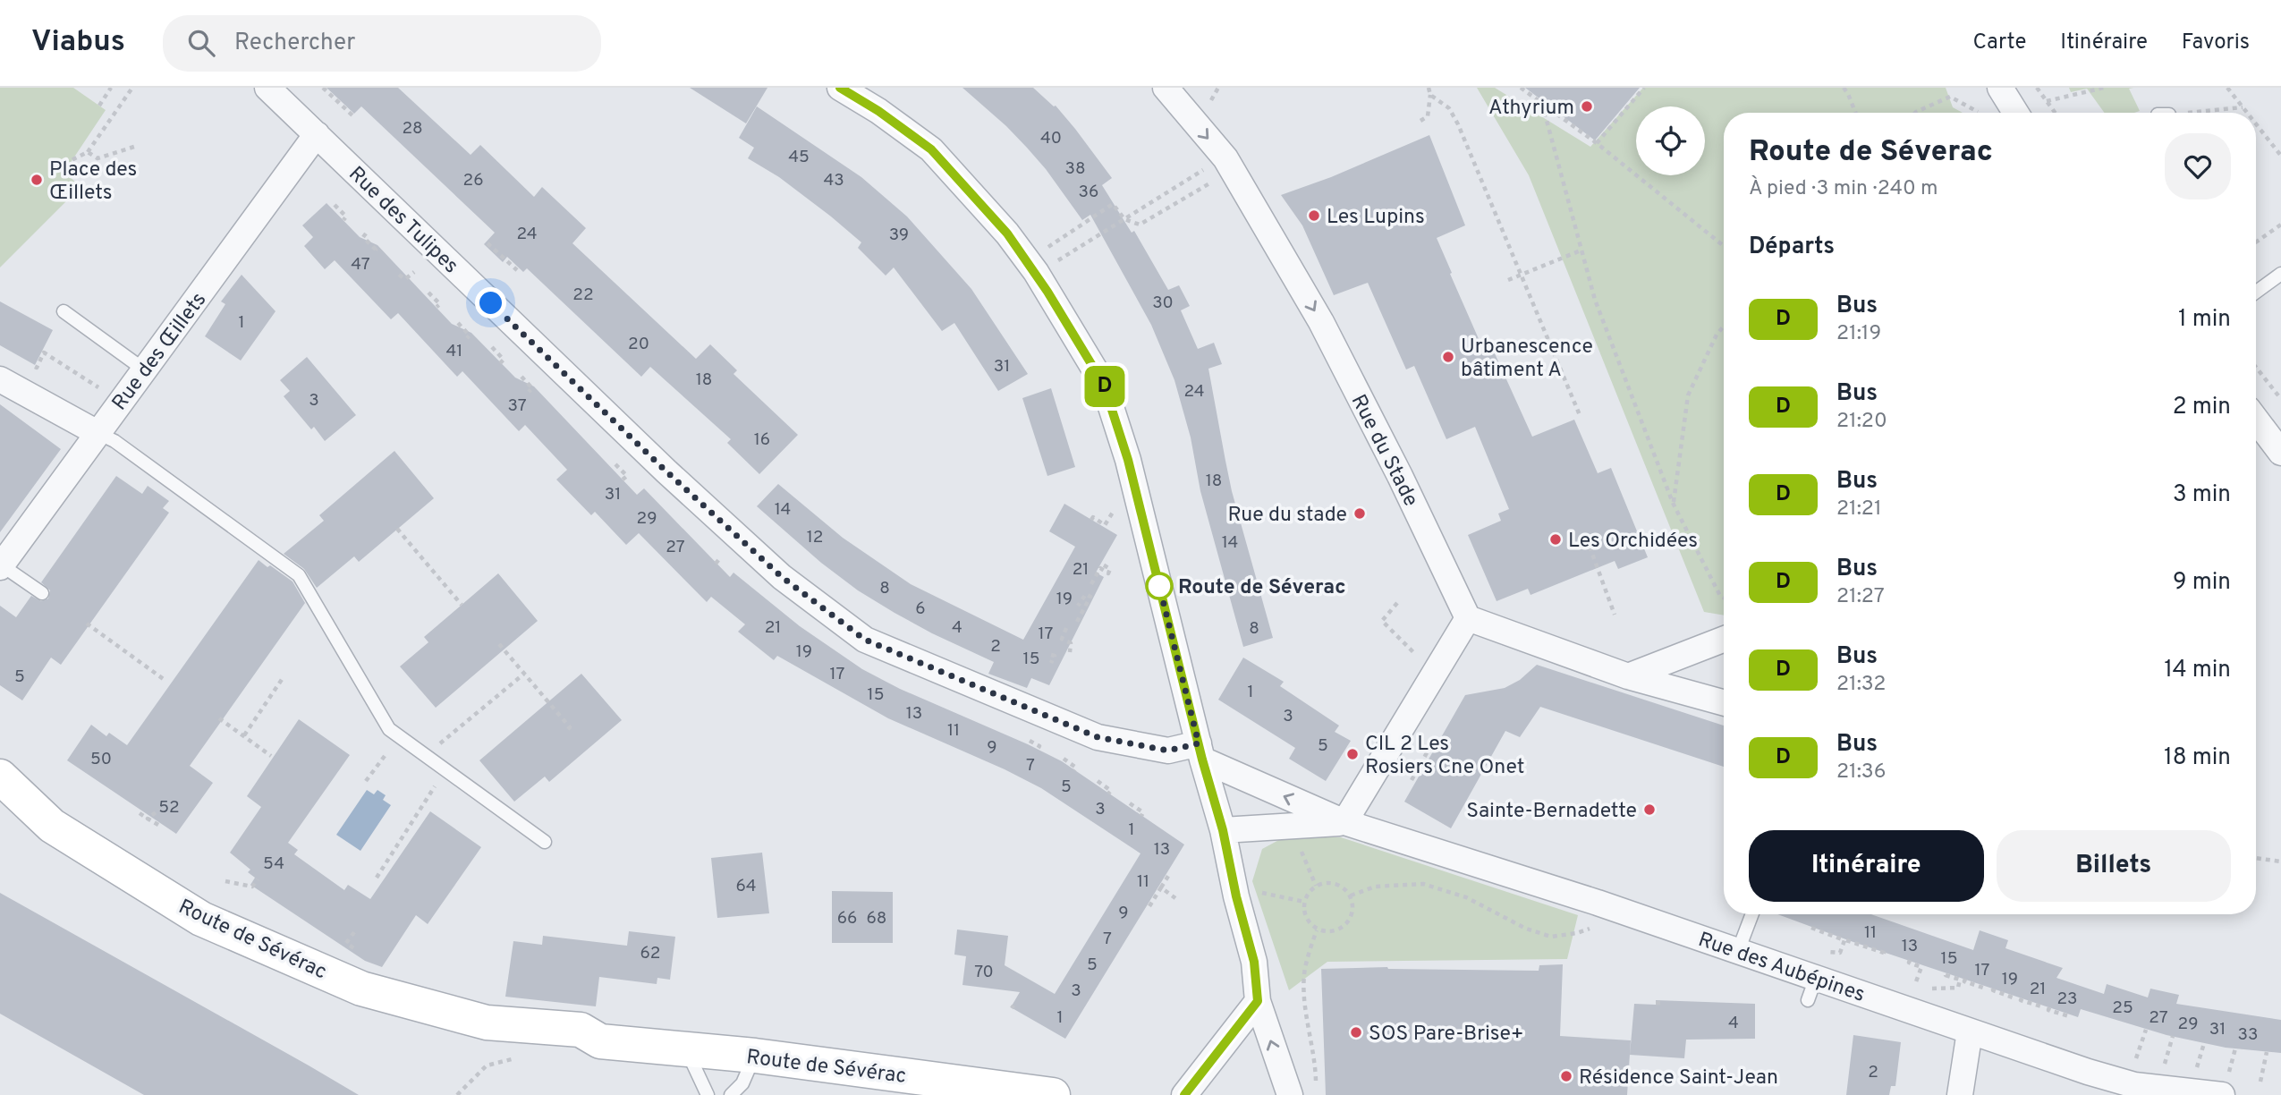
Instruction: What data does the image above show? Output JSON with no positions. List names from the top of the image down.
{
  "streets": {
    "main road": ["Route de Sévérac"],
    "street": [
      "Rue des Tulipes",
      "Rue des Œillets",
      "Rue du Stade",
      "Rue des Aubépines"
    ]
  },
  "crossings": [
    ["Rue des Tulipes", "Rue des Œillets"],
    ["Rue des Tulipes", "Rue des Aubépines"]
  ],
  "places": [
    "Athyrium",
    "Place des Œillets",
    "Les Lupins",
    "Urbanescence bâtiment A",
    "Rue du stade",
    "Les Orchidées",
    "Route de Séverac",
    "CIL 2 Les Rosiers Cne Onet",
    "Sainte-Bernadette",
    "SOS Pare-Brise+",
    "Résidence Saint-Jean"
  ],
  "lines": ["bus line D"],
  "house_numbers": [
    "28",
    "40",
    "45",
    "38",
    "26",
    "43",
    "36",
    "24",
    "39",
    "47",
    "22",
    "30",
    "1",
    "20",
    "41",
    "31",
    "18",
    "24",
    "3",
    "37",
    "16",
    "18",
    "31",
    "14",
    "29",
    "12",
    "14",
    "27",
    "21",
    "8",
    "19",
    "6",
    "21",
    "4",
    "8",
    "17",
    "2",
    "19",
    "15",
    "17",
    "5",
    "1",
    "15",
    "13",
    "3",
    "11",
    "5",
    "9",
    "50",
    "7",
    "5",
    "52",
    "3",
    "1",
    "13",
    "54",
    "11",
    "64",
    "9",
    "66",
    "68",
    "11",
    "7",
    "13",
    "62",
    "15",
    "5",
    "17",
    "70",
    "19",
    "21",
    "3",
    "23",
    "25",
    "1",
    "27",
    "4",
    "29",
    "31",
    "33",
    "2"
  ],
  "page": {
    "header": "Viabus",
    "search": "Rechercher",
    "nav": ["Carte", "Itinéraire", "Favoris"],
    "on_map": "D",
    "heading": [
      ["Route de Séverac", "À pied · 3 min · 240 m"],
      "Départs"
    ],
    "list": [
      {
        "mark": "D",
        "name": "Bus",
        "note": "21:19",
        "value": "1 min"
      },
      {
        "mark": "D",
        "name": "Bus",
        "note": "21:20",
        "value": "2 min"
      },
      {
        "mark": "D",
        "name": "Bus",
        "note": "21:21",
        "value": "3 min"
      },
      {
        "mark": "D",
        "name": "Bus",
        "note": "21:27",
        "value": "9 min"
      },
      {
        "mark": "D",
        "name": "Bus",
        "note": "21:32",
        "value": "14 min"
      },
      {
        "mark": "D",
        "name": "Bus",
        "note": "21:36",
        "value": "18 min"
      }
    ],
    "buttons": ["Itinéraire", "Billets"]
  }
}
